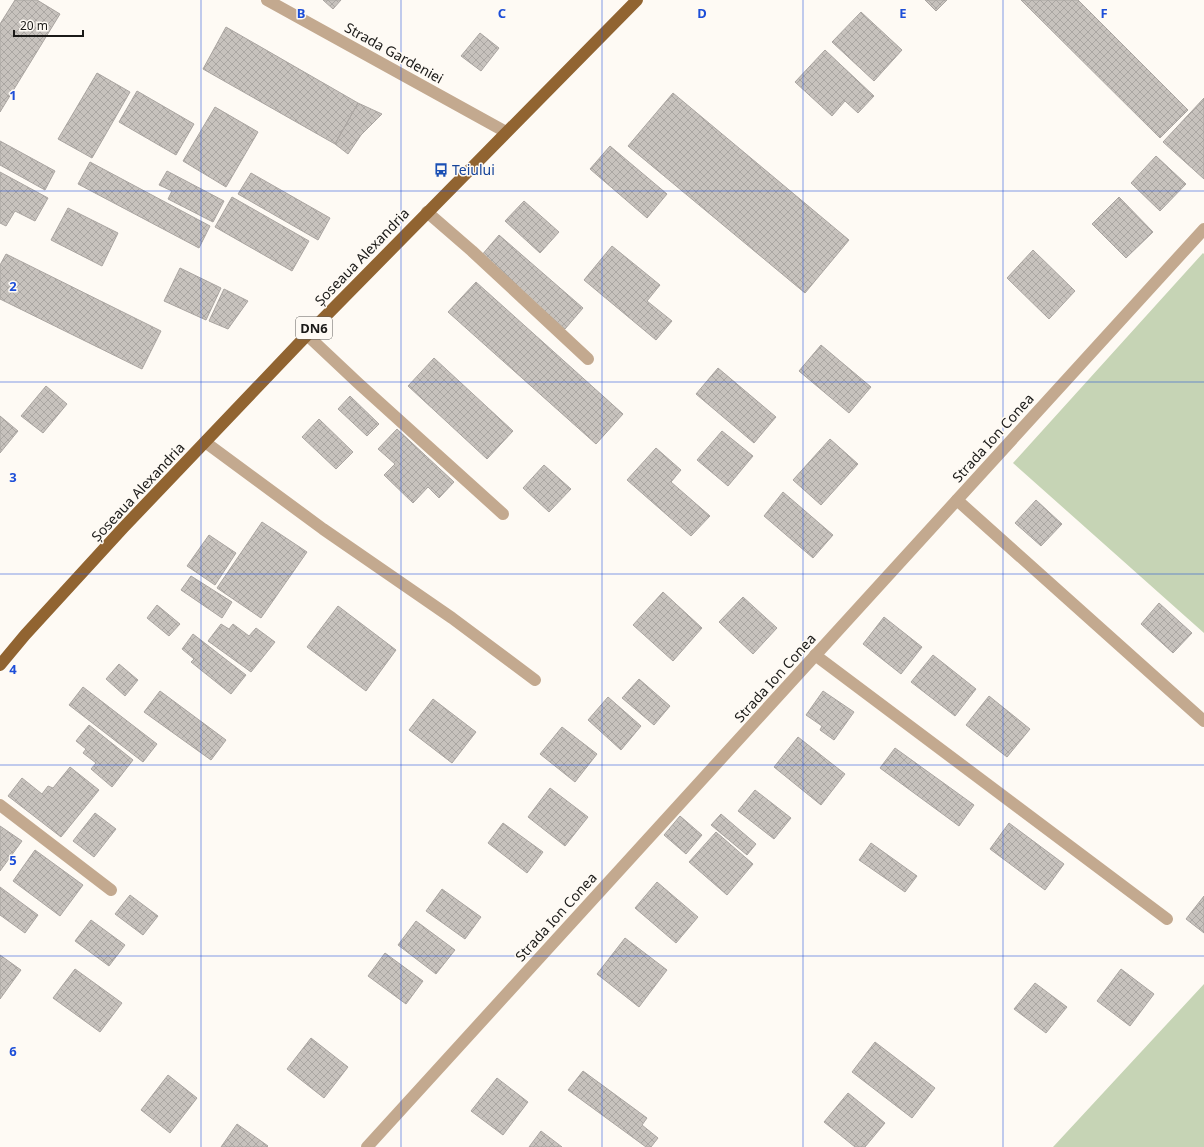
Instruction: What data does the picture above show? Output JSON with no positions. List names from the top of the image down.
{
  "streets": {
    "main road": ["Șoseaua Alexandria", "DN6"],
    "street": ["Strada Gardeniei", "Strada Ion Conea"]
  },
  "crossings": [
    ["Strada Gardeniei", "Șoseaua Alexandria"]
  ],
  "places": {
    "bus stop": ["Teiului"]
  },
  "scale_bar": "20 m",
  "grid": {
    "columns": [
      "B",
      "C",
      "D",
      "E",
      "F"
    ],
    "rows": [
      "1",
      "2",
      "3",
      "4",
      "5",
      "6"
    ]
  }
}
